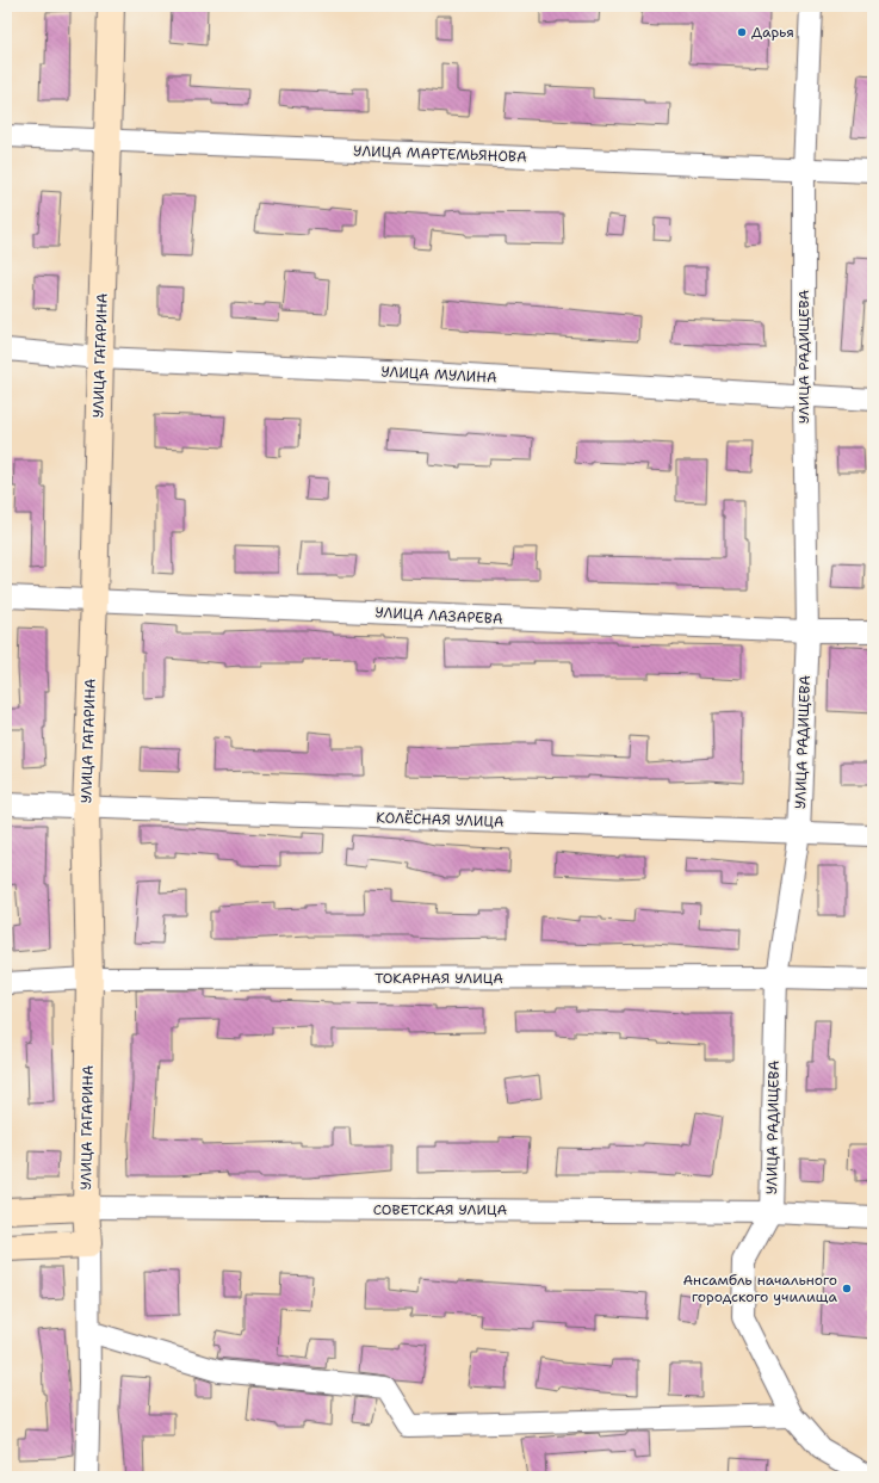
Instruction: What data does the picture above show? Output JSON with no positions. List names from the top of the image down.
{
  "streets": {
    "street": [
      "УЛИЦА МАРТЕМЬЯНОВА",
      "УЛИЦА ГАГАРИНА",
      "УЛИЦА РАДИЩЕВА",
      "УЛИЦА МУЛИНА",
      "УЛИЦА ЛАЗАРЕВА",
      "КОЛЁСНАЯ УЛИЦА",
      "ТОКАРНАЯ УЛИЦА",
      "СОВЕТСКАЯ УЛИЦА"
    ]
  },
  "crossings": [
    ["УЛИЦА МАРТЕМЬЯНОВА", "УЛИЦА ГАГАРИНА"],
    ["УЛИЦА МАРТЕМЬЯНОВА", "УЛИЦА РАДИЩЕВА"],
    ["УЛИЦА ГАГАРИНА", "УЛИЦА МУЛИНА"],
    ["УЛИЦА ГАГАРИНА", "УЛИЦА ЛАЗАРЕВА"],
    ["УЛИЦА ГАГАРИНА", "КОЛЁСНАЯ УЛИЦА"],
    ["УЛИЦА ГАГАРИНА", "ТОКАРНАЯ УЛИЦА"],
    ["УЛИЦА ГАГАРИНА", "СОВЕТСКАЯ УЛИЦА"],
    ["УЛИЦА РАДИЩЕВА", "УЛИЦА МУЛИНА"],
    ["УЛИЦА РАДИЩЕВА", "УЛИЦА ЛАЗАРЕВА"],
    ["УЛИЦА РАДИЩЕВА", "КОЛЁСНАЯ УЛИЦА"],
    ["УЛИЦА РАДИЩЕВА", "ТОКАРНАЯ УЛИЦА"],
    ["УЛИЦА РАДИЩЕВА", "СОВЕТСКАЯ УЛИЦА"]
  ],
  "places": ["Дарья", "Ансамбль начального городского училища"]
}
